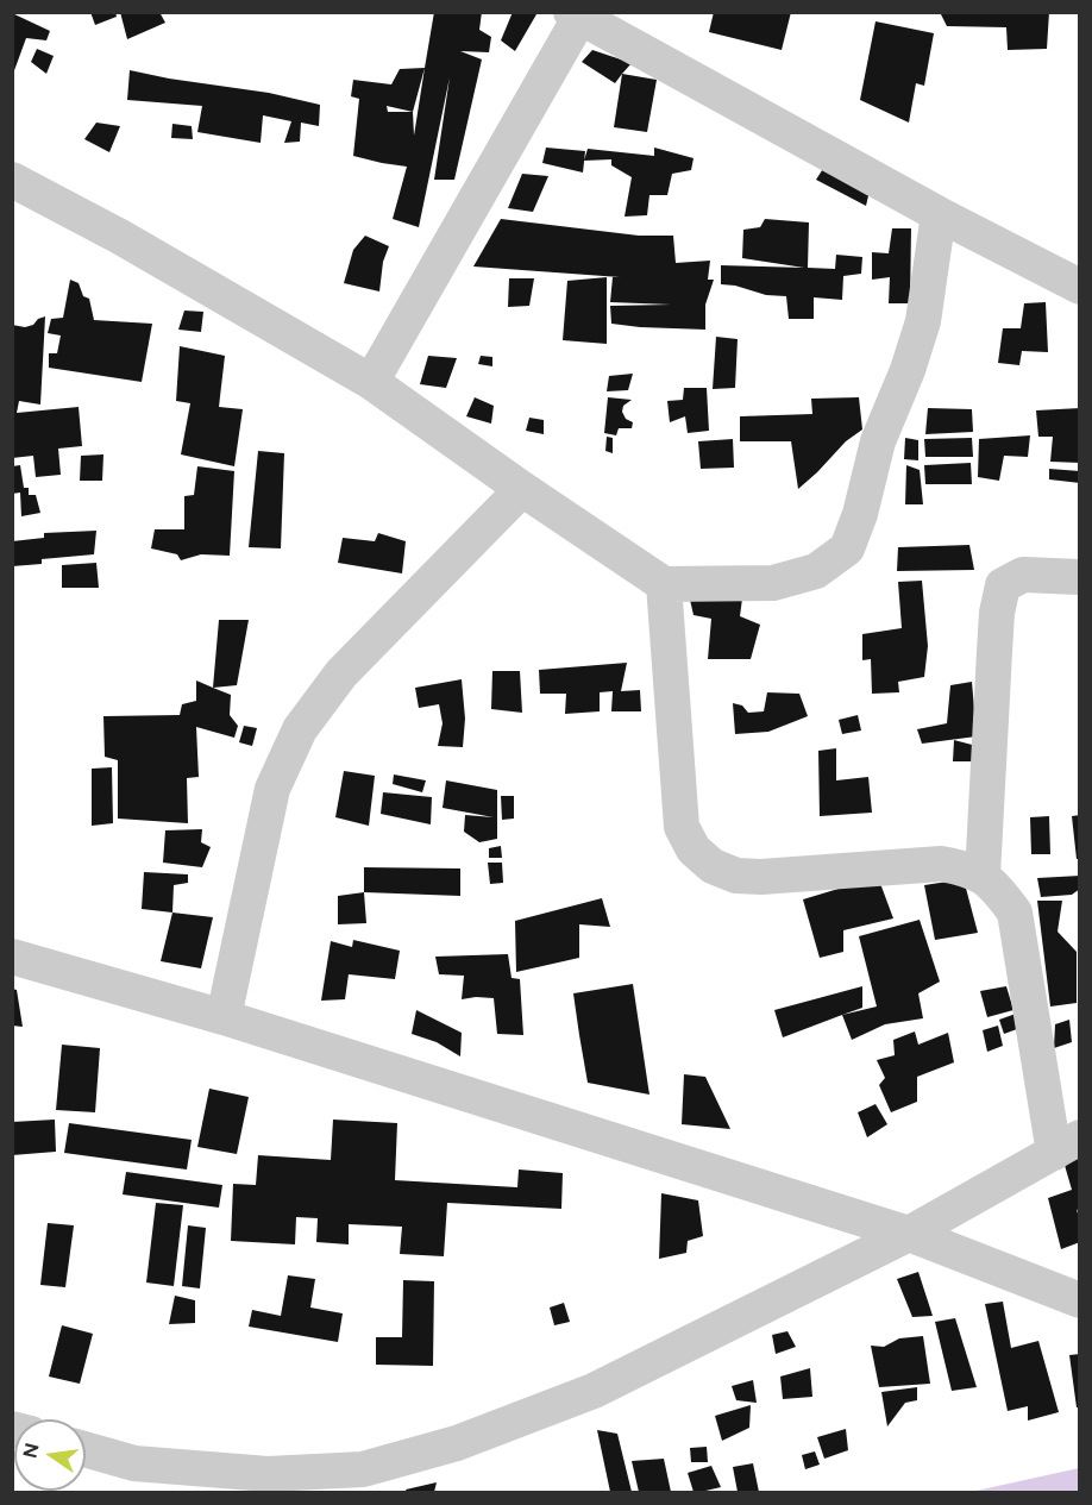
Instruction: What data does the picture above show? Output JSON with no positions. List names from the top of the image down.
{
  "north": "left"
}
